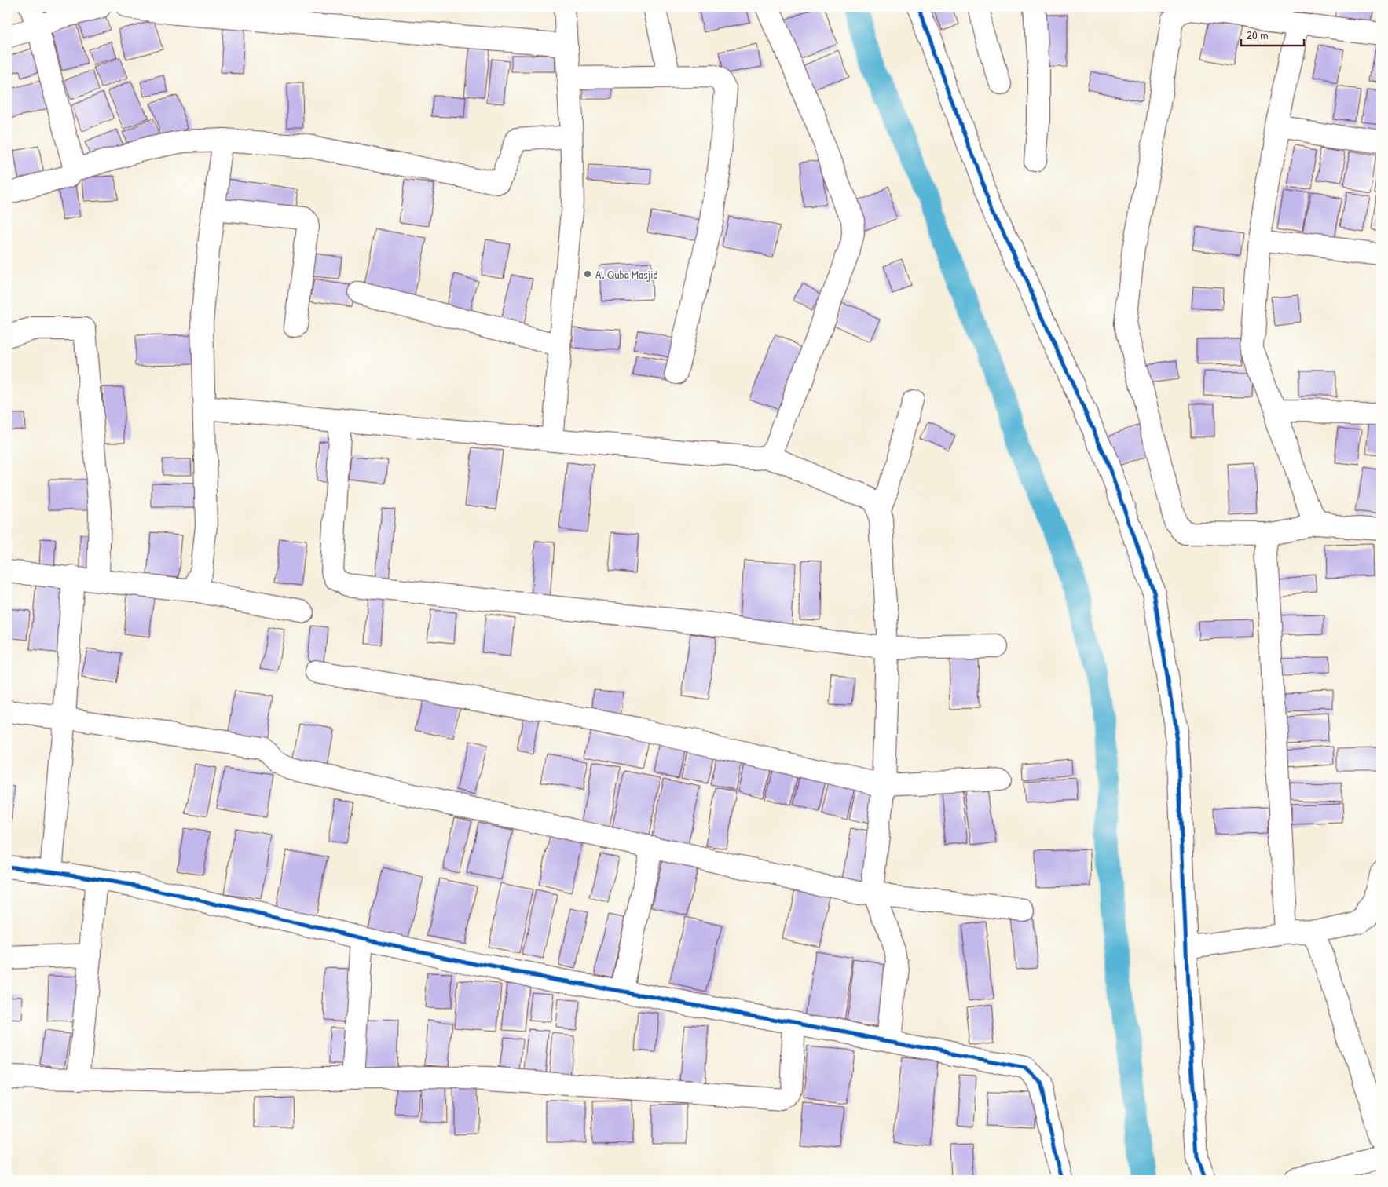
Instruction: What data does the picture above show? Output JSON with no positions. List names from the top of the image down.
{
  "places": ["Al Quba Masjid"],
  "scale_bar": "20 m"
}
